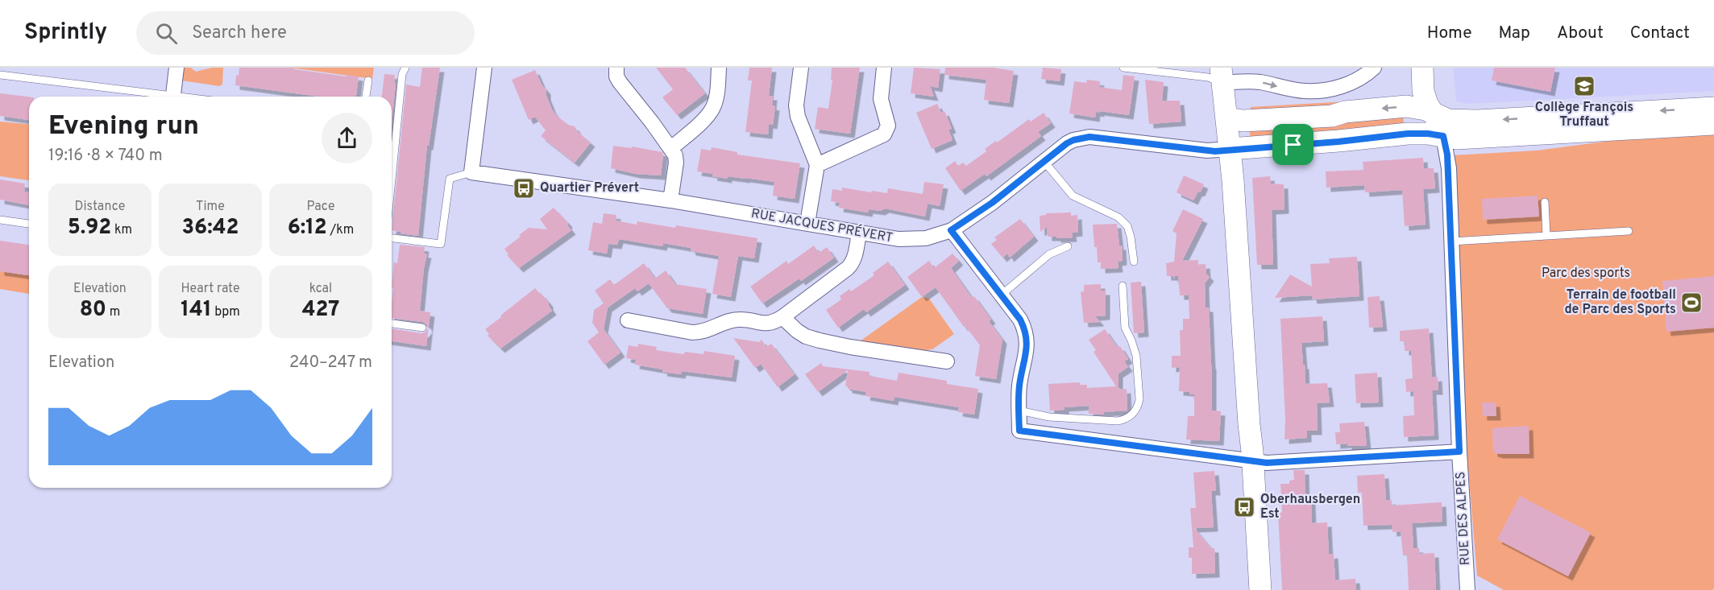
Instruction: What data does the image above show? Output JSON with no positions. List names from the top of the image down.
{
  "streets": {
    "street": ["RUE JACQUES PRÉVERT", "RUE DES ALPES"]
  },
  "parks": ["Parc des sports"],
  "places": {
    "school or university": ["Collège François Truffaut"],
    "bus stop": ["Quartier Prévert", "Oberhausbergen Est"],
    "sports": ["Terrain de football de Parc des Sports"]
  },
  "page": {
    "header": "Sprintly",
    "search": "Search here",
    "nav": [
      "Home",
      "Map",
      "About",
      "Contact"
    ],
    "heading": ["Evening run", "19:16 · 8 × 740 m"],
    "stats": [
      ["Distance", "5.92 km"],
      ["Time", "36:42"],
      ["Pace", "6:12 /km"],
      ["Elevation", "80 m"],
      ["Heart rate", "141 bpm"],
      ["kcal", "427"]
    ],
    "chart": ["Elevation", "240–247 m"]
  }
}
